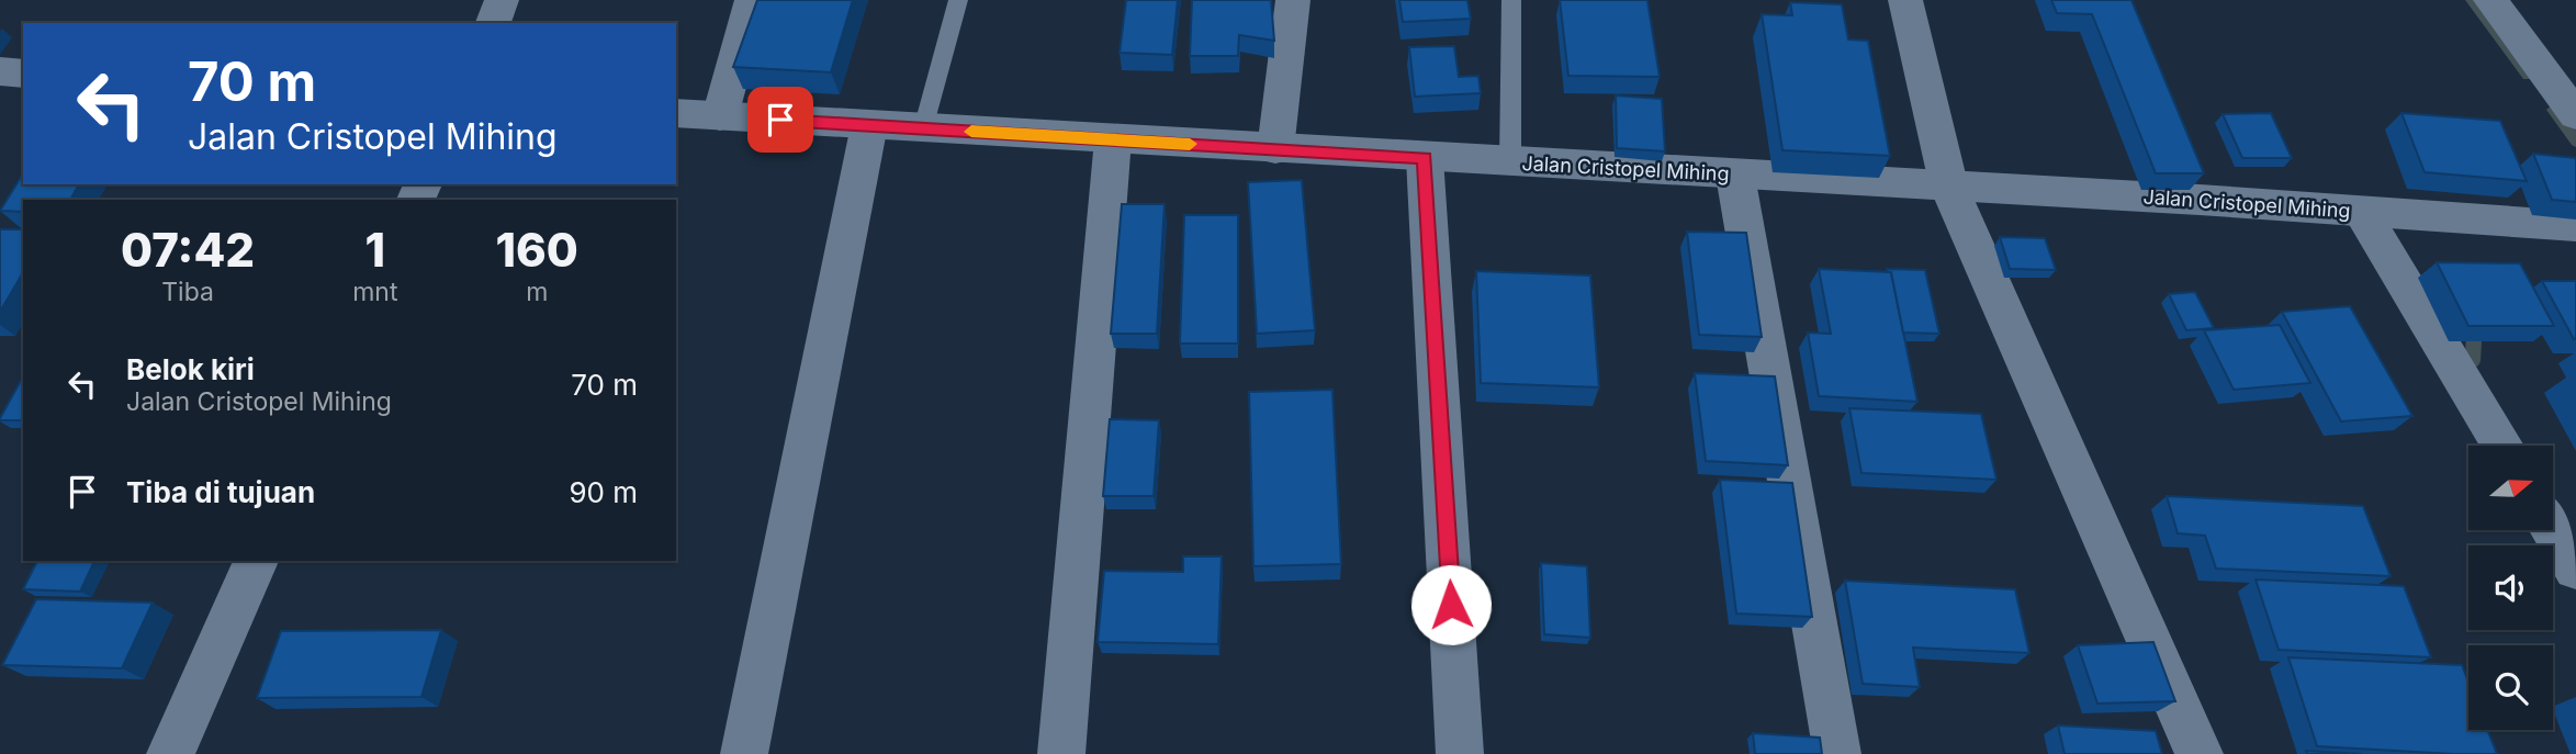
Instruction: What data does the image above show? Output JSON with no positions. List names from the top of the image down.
{
  "streets": {
    "street": ["Jalan Cristopel Mihing"]
  },
  "north": "right",
  "page": {
    "turn": ["70 m", "Jalan Cristopel Mihing"],
    "eta": [
      "07:42",
      "Tiba",
      "1",
      "mnt",
      "160",
      "m"
    ],
    "list": [
      {
        "name": "Belok kiri",
        "note": "Jalan Cristopel Mihing",
        "value": "70 m"
      },
      {
        "name": "Tiba di tujuan",
        "value": "90 m"
      }
    ]
  }
}
